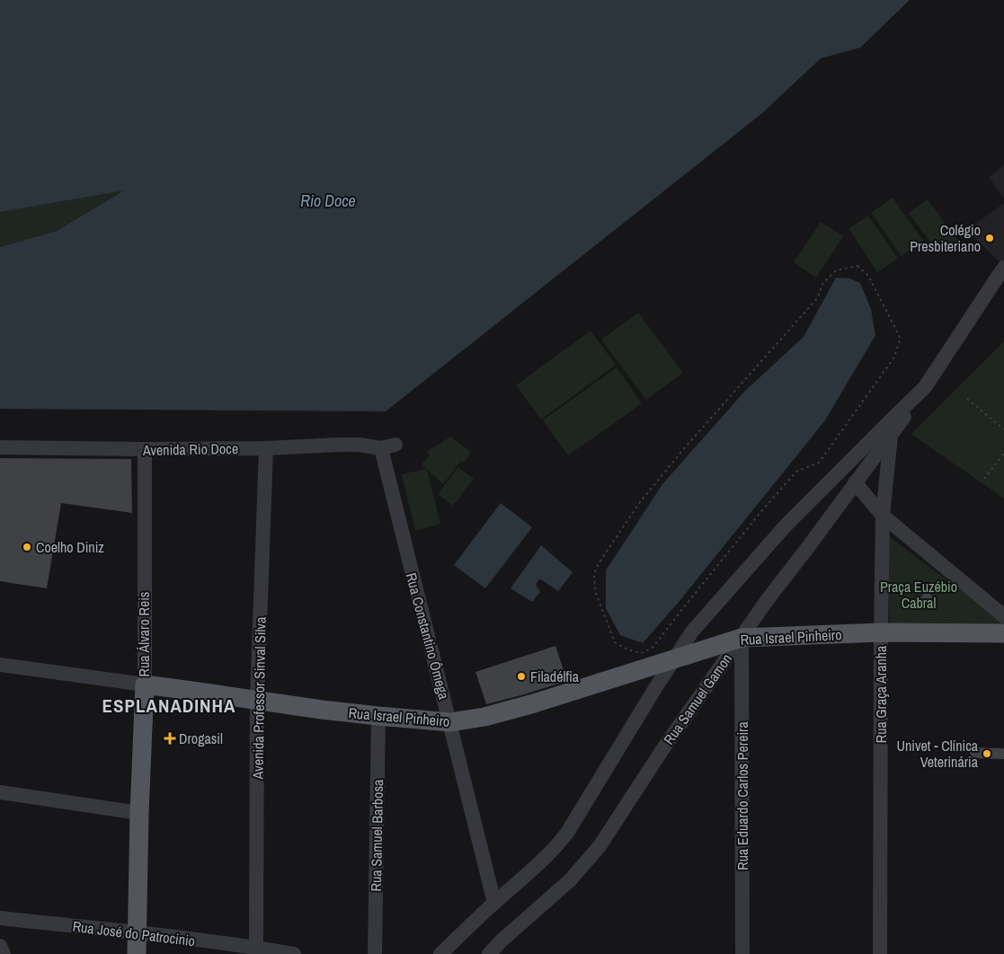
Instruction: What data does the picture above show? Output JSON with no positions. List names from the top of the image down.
{
  "streets": {
    "main road": ["Rua Álvaro Reis", "Rua Israel Pinheiro"],
    "street": [
      "Avenida Rio Doce",
      "Rua Constantino Ômega",
      "Rua Graça Aranha",
      "Avenida Professor Sinval Silva",
      "Rua Samuel Gamon",
      "Rua Eduardo Carlos Pereira",
      "Rua Samuel Barbosa",
      "Rua José do Patrocinio"
    ]
  },
  "crossings": [
    ["Avenida Rio Doce", "Rua Álvaro Reis"],
    ["Avenida Rio Doce", "Rua Constantino Ômega"],
    ["Avenida Rio Doce", "Avenida Professor Sinval Silva"],
    ["Rua Álvaro Reis", "Rua Israel Pinheiro"],
    ["Rua Álvaro Reis", "Rua José do Patrocinio"],
    ["Rua Constantino Ômega", "Rua Israel Pinheiro"],
    ["Rua Israel Pinheiro", "Rua Graça Aranha"],
    ["Rua Israel Pinheiro", "Avenida Professor Sinval Silva"],
    ["Rua Israel Pinheiro", "Rua Samuel Gamon"],
    ["Rua Israel Pinheiro", "Rua Eduardo Carlos Pereira"],
    ["Rua Israel Pinheiro", "Rua Samuel Barbosa"],
    ["Rua Graça Aranha", "Rua Samuel Gamon"],
    ["Avenida Professor Sinval Silva", "Rua José do Patrocinio"],
    ["Rua Samuel Gamon", "Rua Eduardo Carlos Pereira"]
  ],
  "districts": ["ESPLANADINHA"],
  "water": ["Rio Doce"],
  "parks": ["Praça Euzébio Cabral"],
  "places": {
    "other": [
      "Colégio Presbiteriano",
      "Coelho Diniz",
      "Filadélfia",
      "Univet - Clínica Veterinária"
    ],
    "health": ["Drogasil"]
  }
}
